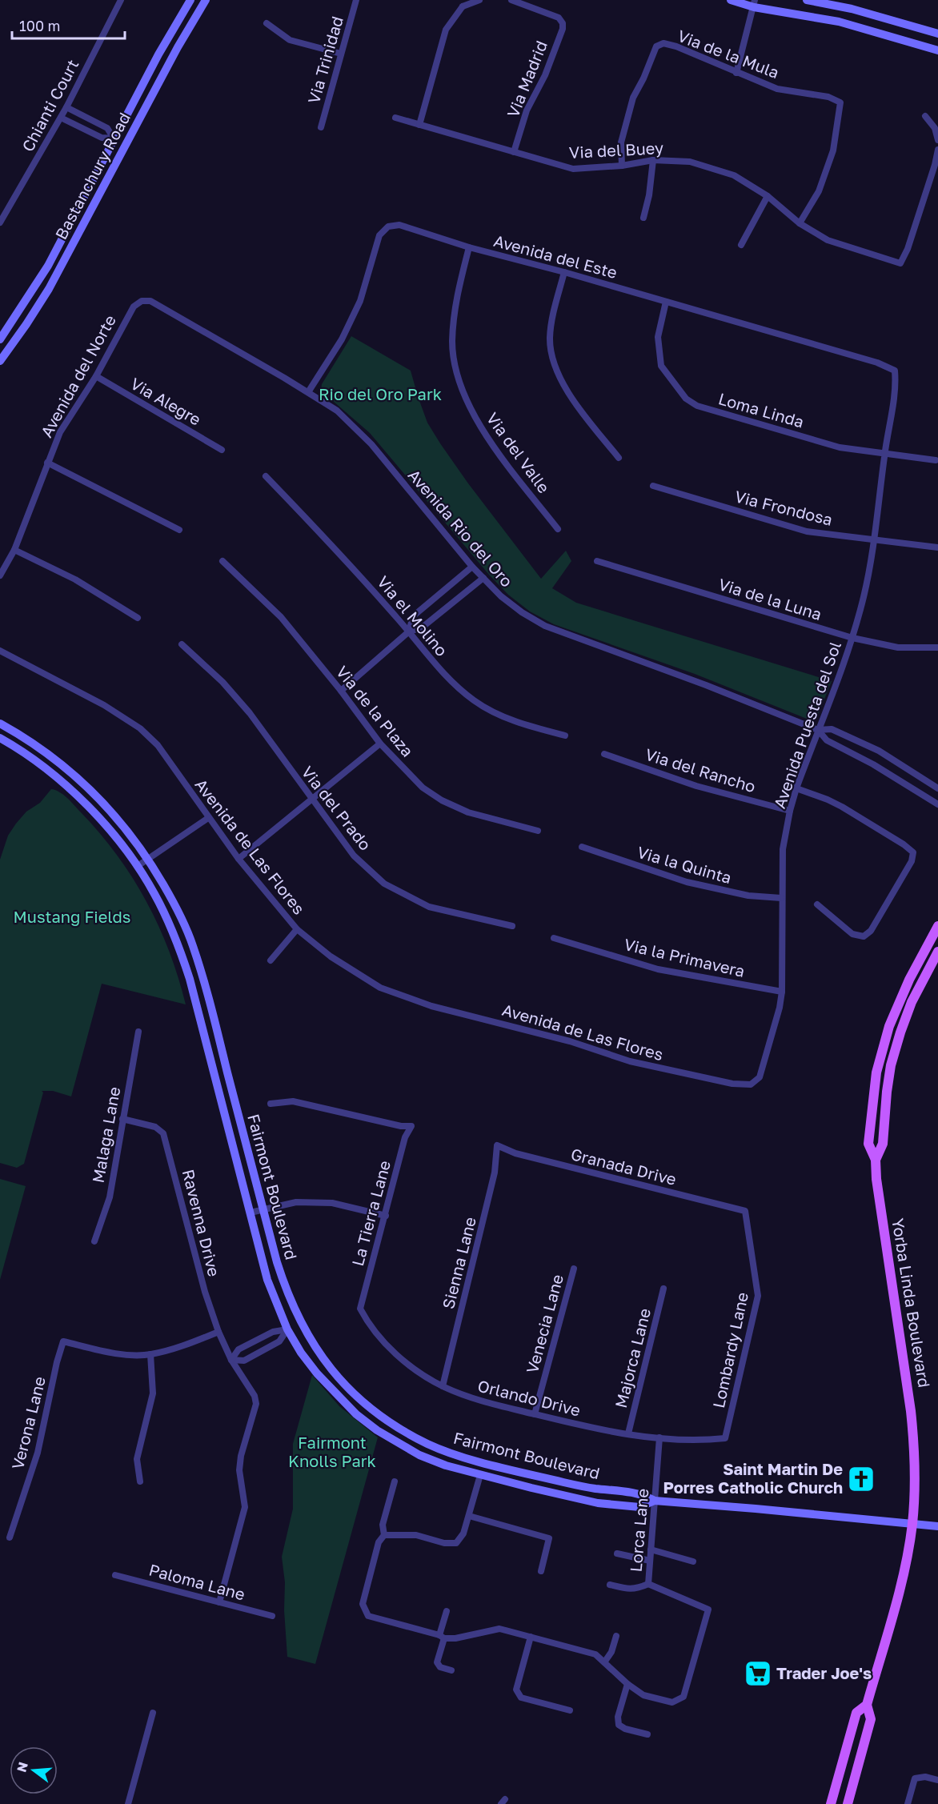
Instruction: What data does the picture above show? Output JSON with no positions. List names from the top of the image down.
{
  "streets": {
    "main road": ["Bastanchury Road", "Fairmont Boulevard", "Yorba Linda Boulevard"],
    "street": [
      "Via de la Mula",
      "Via Trinidad",
      "Via Madrid",
      "Chianti Court",
      "Via del Buey",
      "Avenida del Este",
      "Avenida del Norte",
      "Via Alegre",
      "Loma Linda",
      "Via del Valle",
      "Via Frondosa",
      "Avenida Rio del Oro",
      "Via de la Luna",
      "Via el Molino",
      "Via de la Plaza",
      "Avenida Puesta del Sol",
      "Via del Rancho",
      "Via del Prado",
      "Avenida de Las Flores",
      "Via la Quinta",
      "Via la Primavera",
      "Malaga Lane",
      "Granada Drive",
      "La Tierra Lane",
      "Ravenna Drive",
      "Sienna Lane",
      "Venecia Lane",
      "Lombardy Lane",
      "Majorca Lane",
      "Orlando Drive",
      "Verona Lane",
      "Lorca Lane",
      "Paloma Lane"
    ]
  },
  "crossings": [
    ["Via de la Mula", "Via del Buey"],
    ["Via Madrid", "Via del Buey"],
    ["Avenida del Este", "Loma Linda"],
    ["Avenida del Este", "Via del Valle"],
    ["Avenida del Este", "Avenida Rio del Oro"],
    ["Avenida del Este", "Avenida Puesta del Sol"],
    ["Avenida del Norte", "Via Alegre"],
    ["Avenida del Norte", "Avenida Rio del Oro"],
    ["Loma Linda", "Avenida Puesta del Sol"],
    ["Via Frondosa", "Avenida Puesta del Sol"],
    ["Avenida Rio del Oro", "Avenida Puesta del Sol"],
    ["Via de la Luna", "Avenida Puesta del Sol"],
    ["Avenida Puesta del Sol", "Via del Rancho"],
    ["Avenida Puesta del Sol", "Avenida de Las Flores"],
    ["Avenida Puesta del Sol", "Via la Quinta"],
    ["Avenida Puesta del Sol", "Via la Primavera"],
    ["Malaga Lane", "Ravenna Drive"],
    ["Granada Drive", "Sienna Lane"],
    ["Granada Drive", "Lombardy Lane"],
    ["Fairmont Boulevard", "Yorba Linda Boulevard"],
    ["Fairmont Boulevard", "Lorca Lane"],
    ["La Tierra Lane", "Orlando Drive"],
    ["Ravenna Drive", "Paloma Lane"],
    ["Sienna Lane", "Orlando Drive"],
    ["Venecia Lane", "Orlando Drive"],
    ["Lombardy Lane", "Orlando Drive"],
    ["Majorca Lane", "Orlando Drive"],
    ["Orlando Drive", "Lorca Lane"]
  ],
  "parks": ["Rio del Oro Park", "Mustang Fields", "Fairmont Knolls Park"],
  "places": {
    "church": ["Saint Martin De Porres Catholic Church"],
    "supermarket": ["Trader Joe's"]
  },
  "scale_bar": "100 m",
  "north": "left"
}
